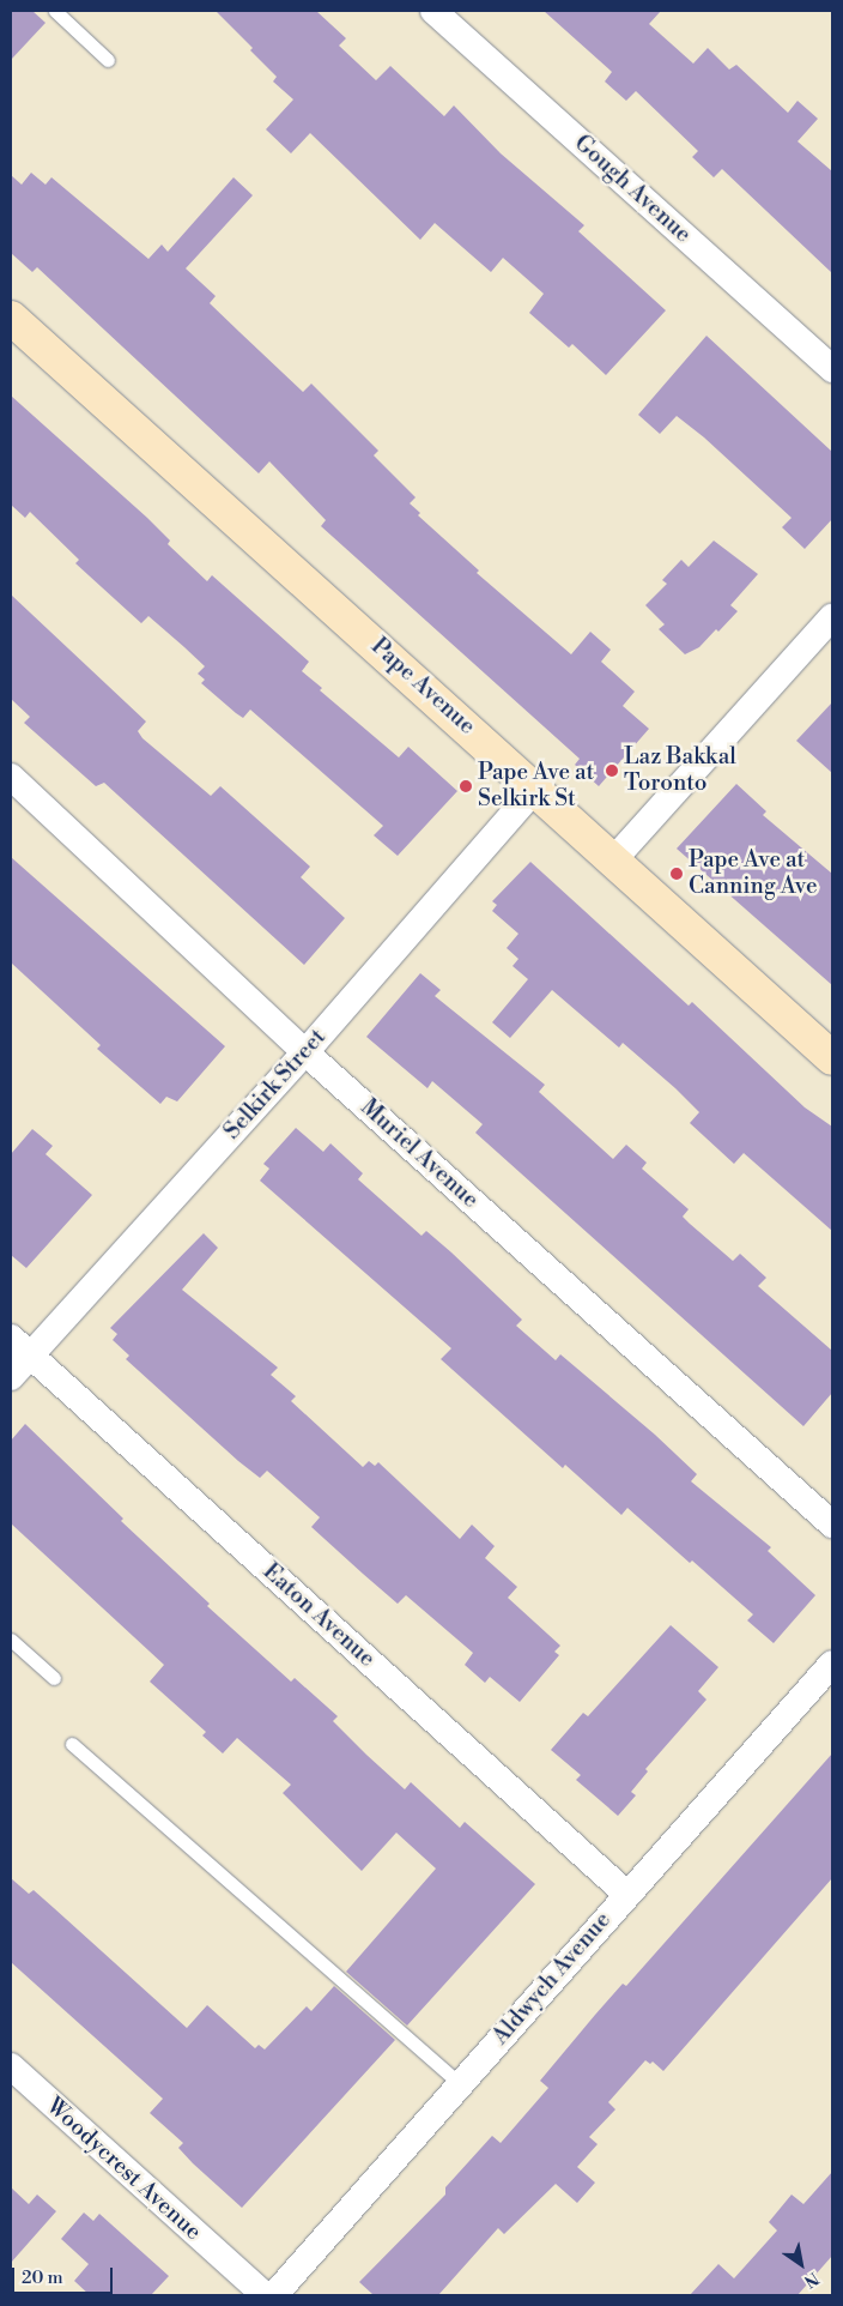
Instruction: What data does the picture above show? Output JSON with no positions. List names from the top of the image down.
{
  "streets": {
    "main road": ["Pape Avenue"],
    "street": [
      "Gough Avenue",
      "Selkirk Street",
      "Muriel Avenue",
      "Eaton Avenue",
      "Aldwych Avenue",
      "Woodycrest Avenue"
    ]
  },
  "crossings": [
    ["Pape Avenue", "Selkirk Street"],
    ["Selkirk Street", "Muriel Avenue"],
    ["Selkirk Street", "Eaton Avenue"],
    ["Eaton Avenue", "Aldwych Avenue"]
  ],
  "places": ["Laz Bakkal Toronto", "Pape Ave at Selkirk St", "Pape Ave at Canning Ave"],
  "scale_bar": "20 m",
  "north": "bottom right"
}
